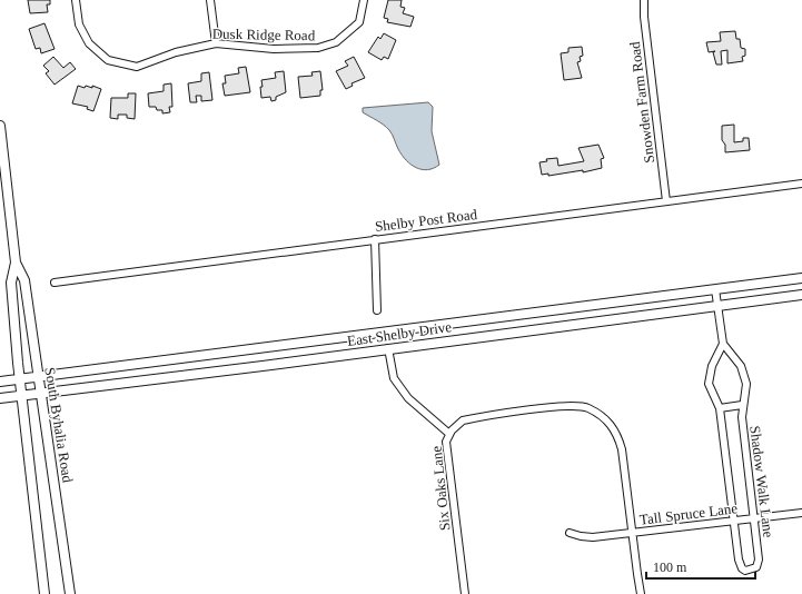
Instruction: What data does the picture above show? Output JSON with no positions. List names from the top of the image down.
{
  "streets": {
    "main road": ["East Shelby Drive", "South Byhalia Road"],
    "street": [
      "Dusk Ridge Road",
      "Snowden Farm Road",
      "Shelby Post Road",
      "Shadow Walk Lane",
      "Six Oaks Lane",
      "Tall Spruce Lane"
    ]
  },
  "crossings": [
    ["Snowden Farm Road", "Shelby Post Road"],
    ["East Shelby Drive", "South Byhalia Road"],
    ["Shadow Walk Lane", "Tall Spruce Lane"],
    ["Six Oaks Lane", "Tall Spruce Lane"]
  ],
  "scale_bar": "100 m"
}
